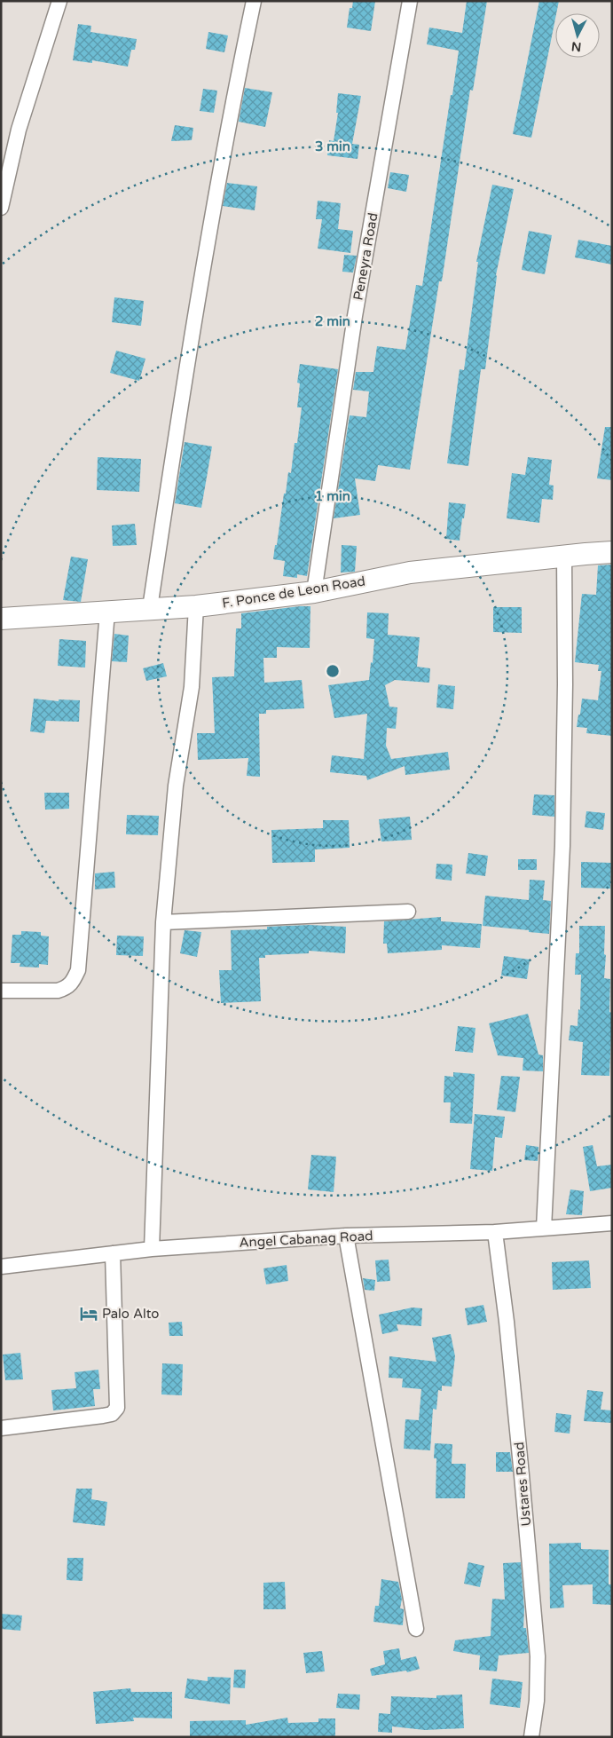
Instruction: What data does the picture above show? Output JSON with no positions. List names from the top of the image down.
{
  "streets": {
    "street": [
      "Peneyra Road",
      "F. Ponce de Leon Road",
      "Angel Cabanag Road",
      "Ustares Road"
    ]
  },
  "crossings": [
    ["Peneyra Road", "F. Ponce de Leon Road"],
    ["Angel Cabanag Road", "Ustares Road"]
  ],
  "places": {
    "hotel": ["Palo Alto"]
  },
  "north": "bottom",
  "rings": ["3 min", "2 min", "1 min"]
}
